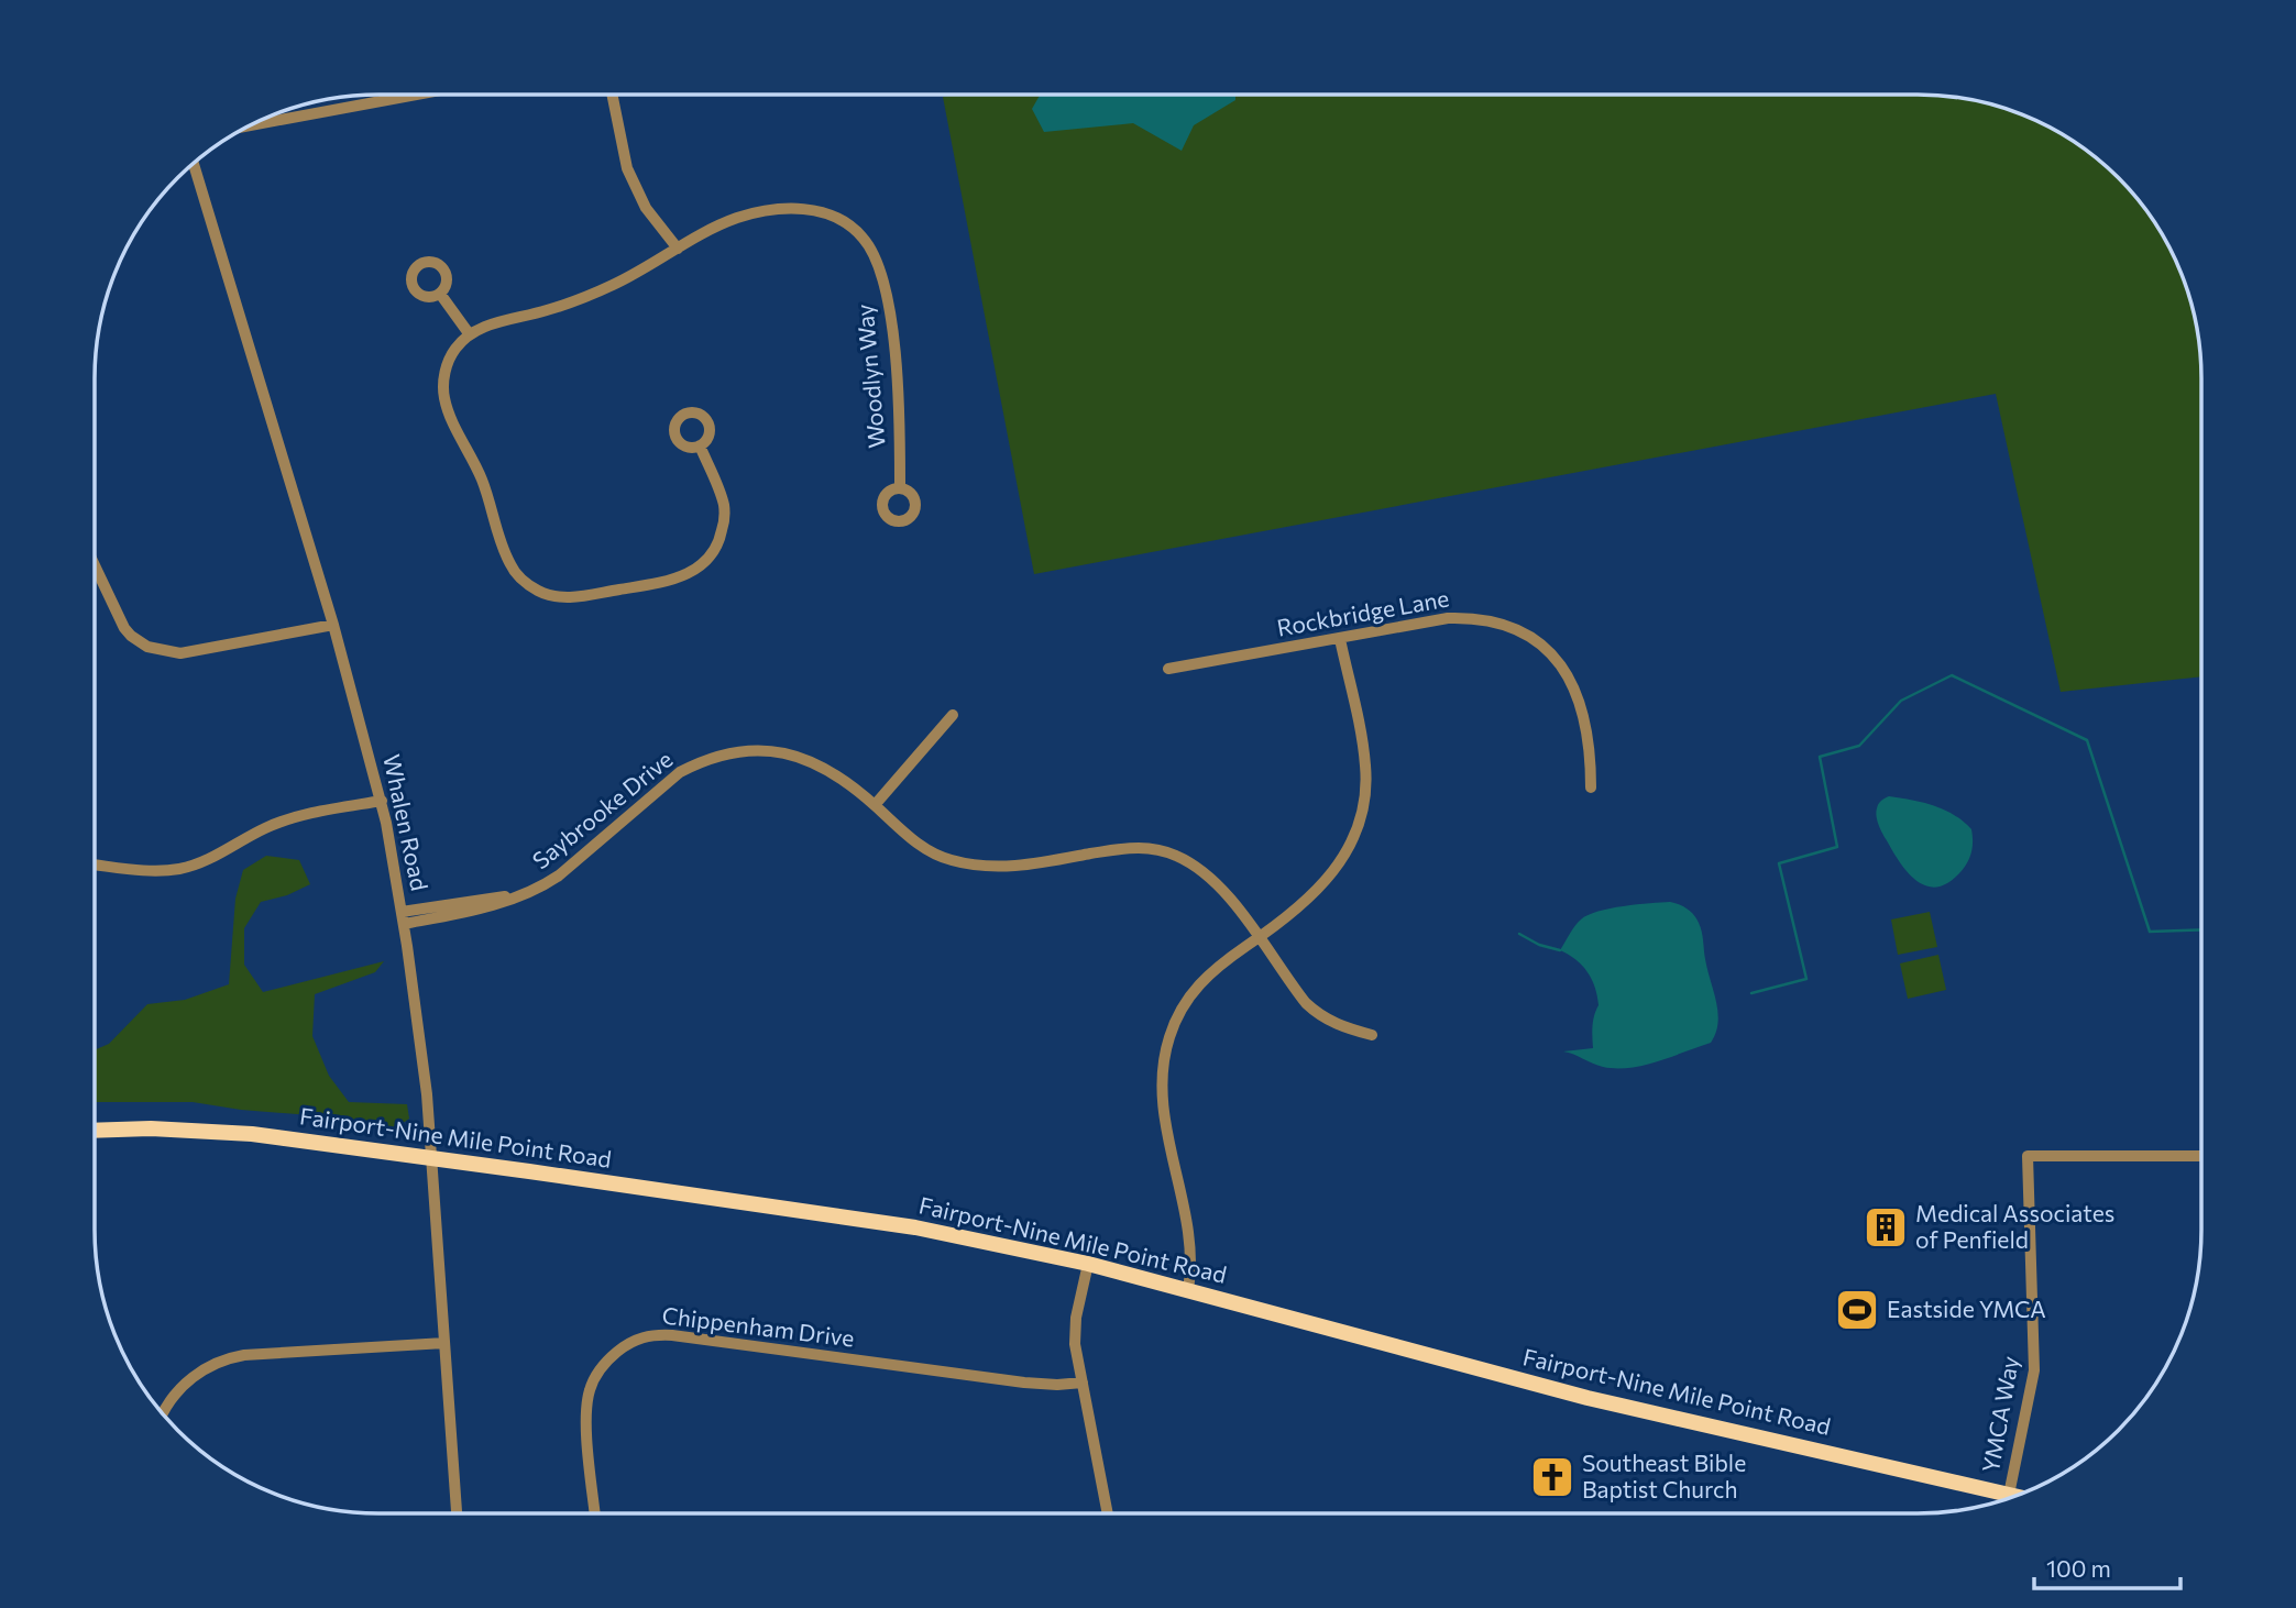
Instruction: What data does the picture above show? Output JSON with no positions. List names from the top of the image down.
{
  "streets": {
    "main road": ["Fairport-Nine Mile Point Road"],
    "street": [
      "Woodlyn Way",
      "Rockbridge Lane",
      "Saybrooke Drive",
      "Whalen Road",
      "Chippenham Drive",
      "YMCA Way"
    ]
  },
  "crossings": [
    ["Saybrooke Drive", "Whalen Road"],
    ["Whalen Road", "Fairport-Nine Mile Point Road"],
    ["Fairport-Nine Mile Point Road", "YMCA Way"]
  ],
  "places": {
    "building": ["Medical Associates of Penfield"],
    "sports": ["Eastside YMCA"],
    "church": ["Southeast Bible Baptist Church"]
  },
  "scale_bar": "100 m"
}
